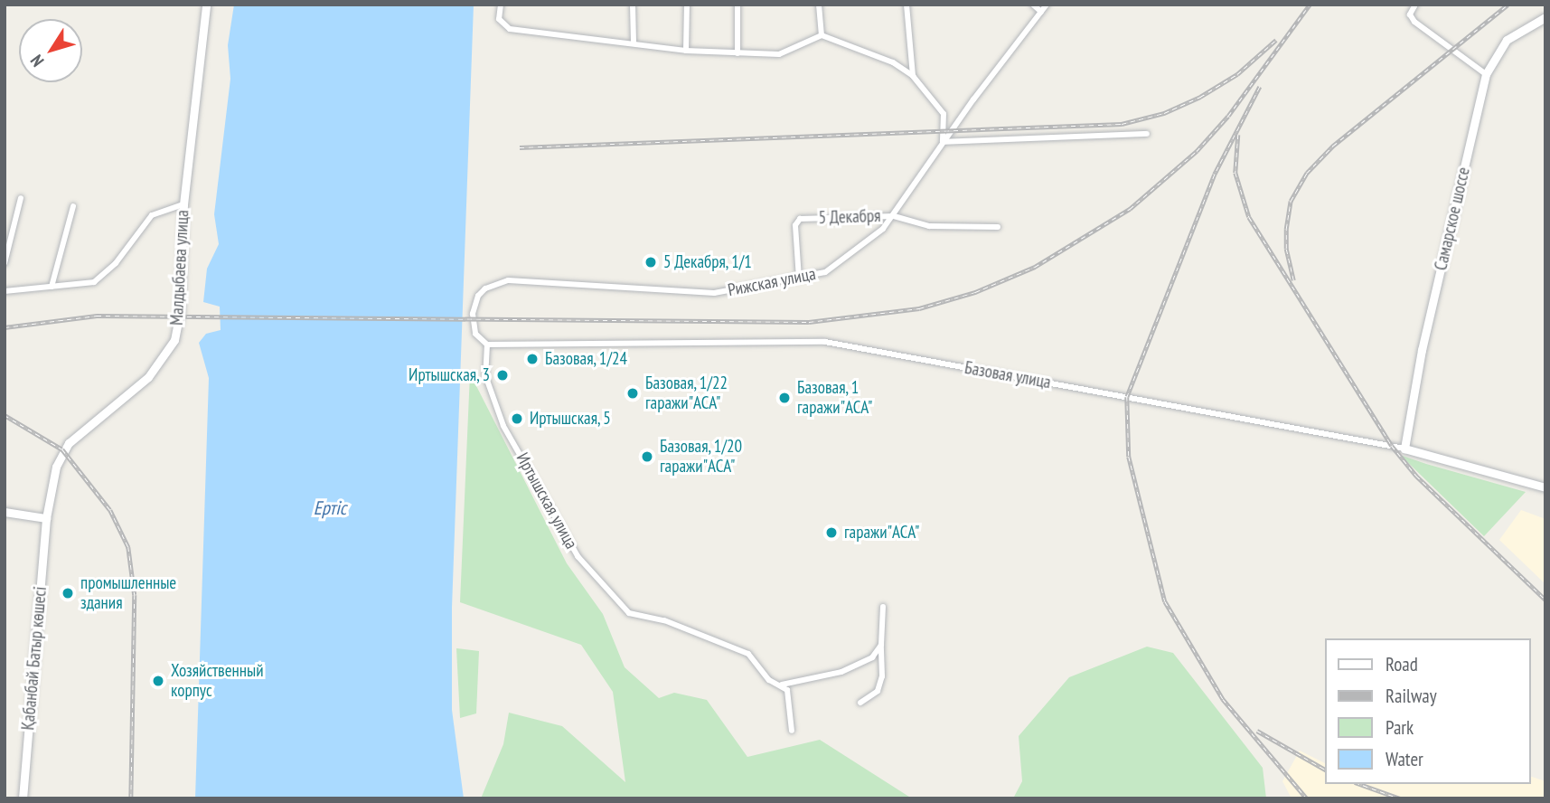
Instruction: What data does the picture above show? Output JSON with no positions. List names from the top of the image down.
{
  "streets": {
    "main road": [
      "Самарское шоссе",
      "Малдыбаева улица",
      "Базовая улица",
      "Қабанбай Батыр көшесі"
    ],
    "street": ["5 Декабря", "Рижская улица", "Иртышская улица"]
  },
  "crossings": [
    ["5 Декабря", "Рижская улица"],
    ["Самарское шоссе", "Базовая улица"],
    ["Малдыбаева улица", "Қабанбай Батыр көшесі"],
    ["Рижская улица", "Базовая улица"],
    ["Рижская улица", "Иртышская улица"],
    ["Базовая улица", "Иртышская улица"]
  ],
  "water": ["Ертіс"],
  "places": [
    "5 Декабря, 1/1",
    "Базовая, 1/24",
    "Иртышская, 3",
    "Базовая, 1/22 гаражи\"ACА\"",
    "Базовая, 1 гаражи\"ACА\"",
    "Иртышская, 5",
    "Базовая, 1/20 гаражи\"ACА\"",
    "гаражи\"ACА\"",
    "промышленные здания",
    "Хозяйственный корпус"
  ],
  "legend": [
    "Road",
    "Railway",
    "Park",
    "Water"
  ],
  "north": "bottom left"
}
